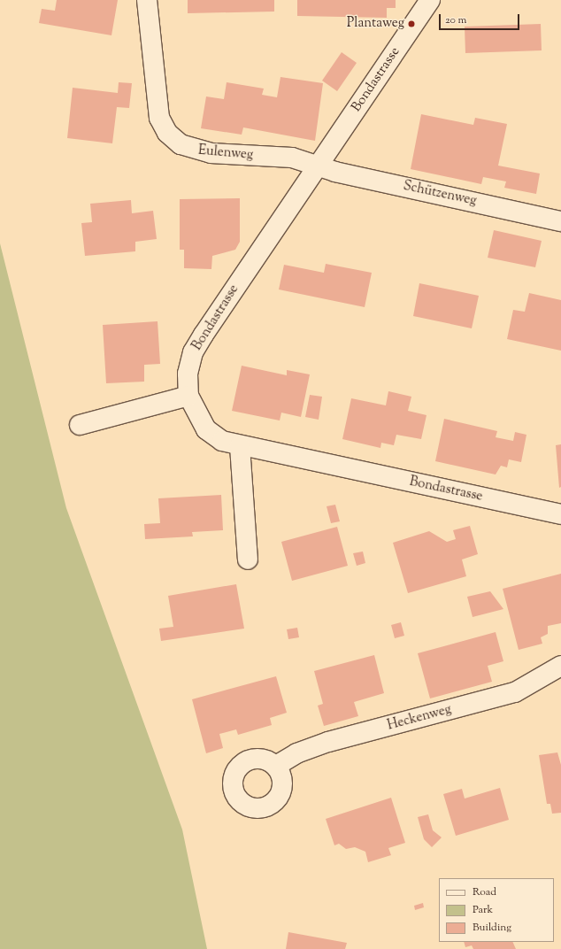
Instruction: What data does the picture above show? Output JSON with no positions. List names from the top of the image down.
{
  "streets": {
    "street": [
      "Bondastrasse",
      "Eulenweg",
      "Schützenweg",
      "Heckenweg"
    ]
  },
  "crossings": [
    ["Bondastrasse", "Eulenweg"],
    ["Bondastrasse", "Schützenweg"],
    ["Eulenweg", "Schützenweg"]
  ],
  "places": ["Plantaweg"],
  "legend": ["Road", "Park", "Building"],
  "scale_bar": "20 m"
}
